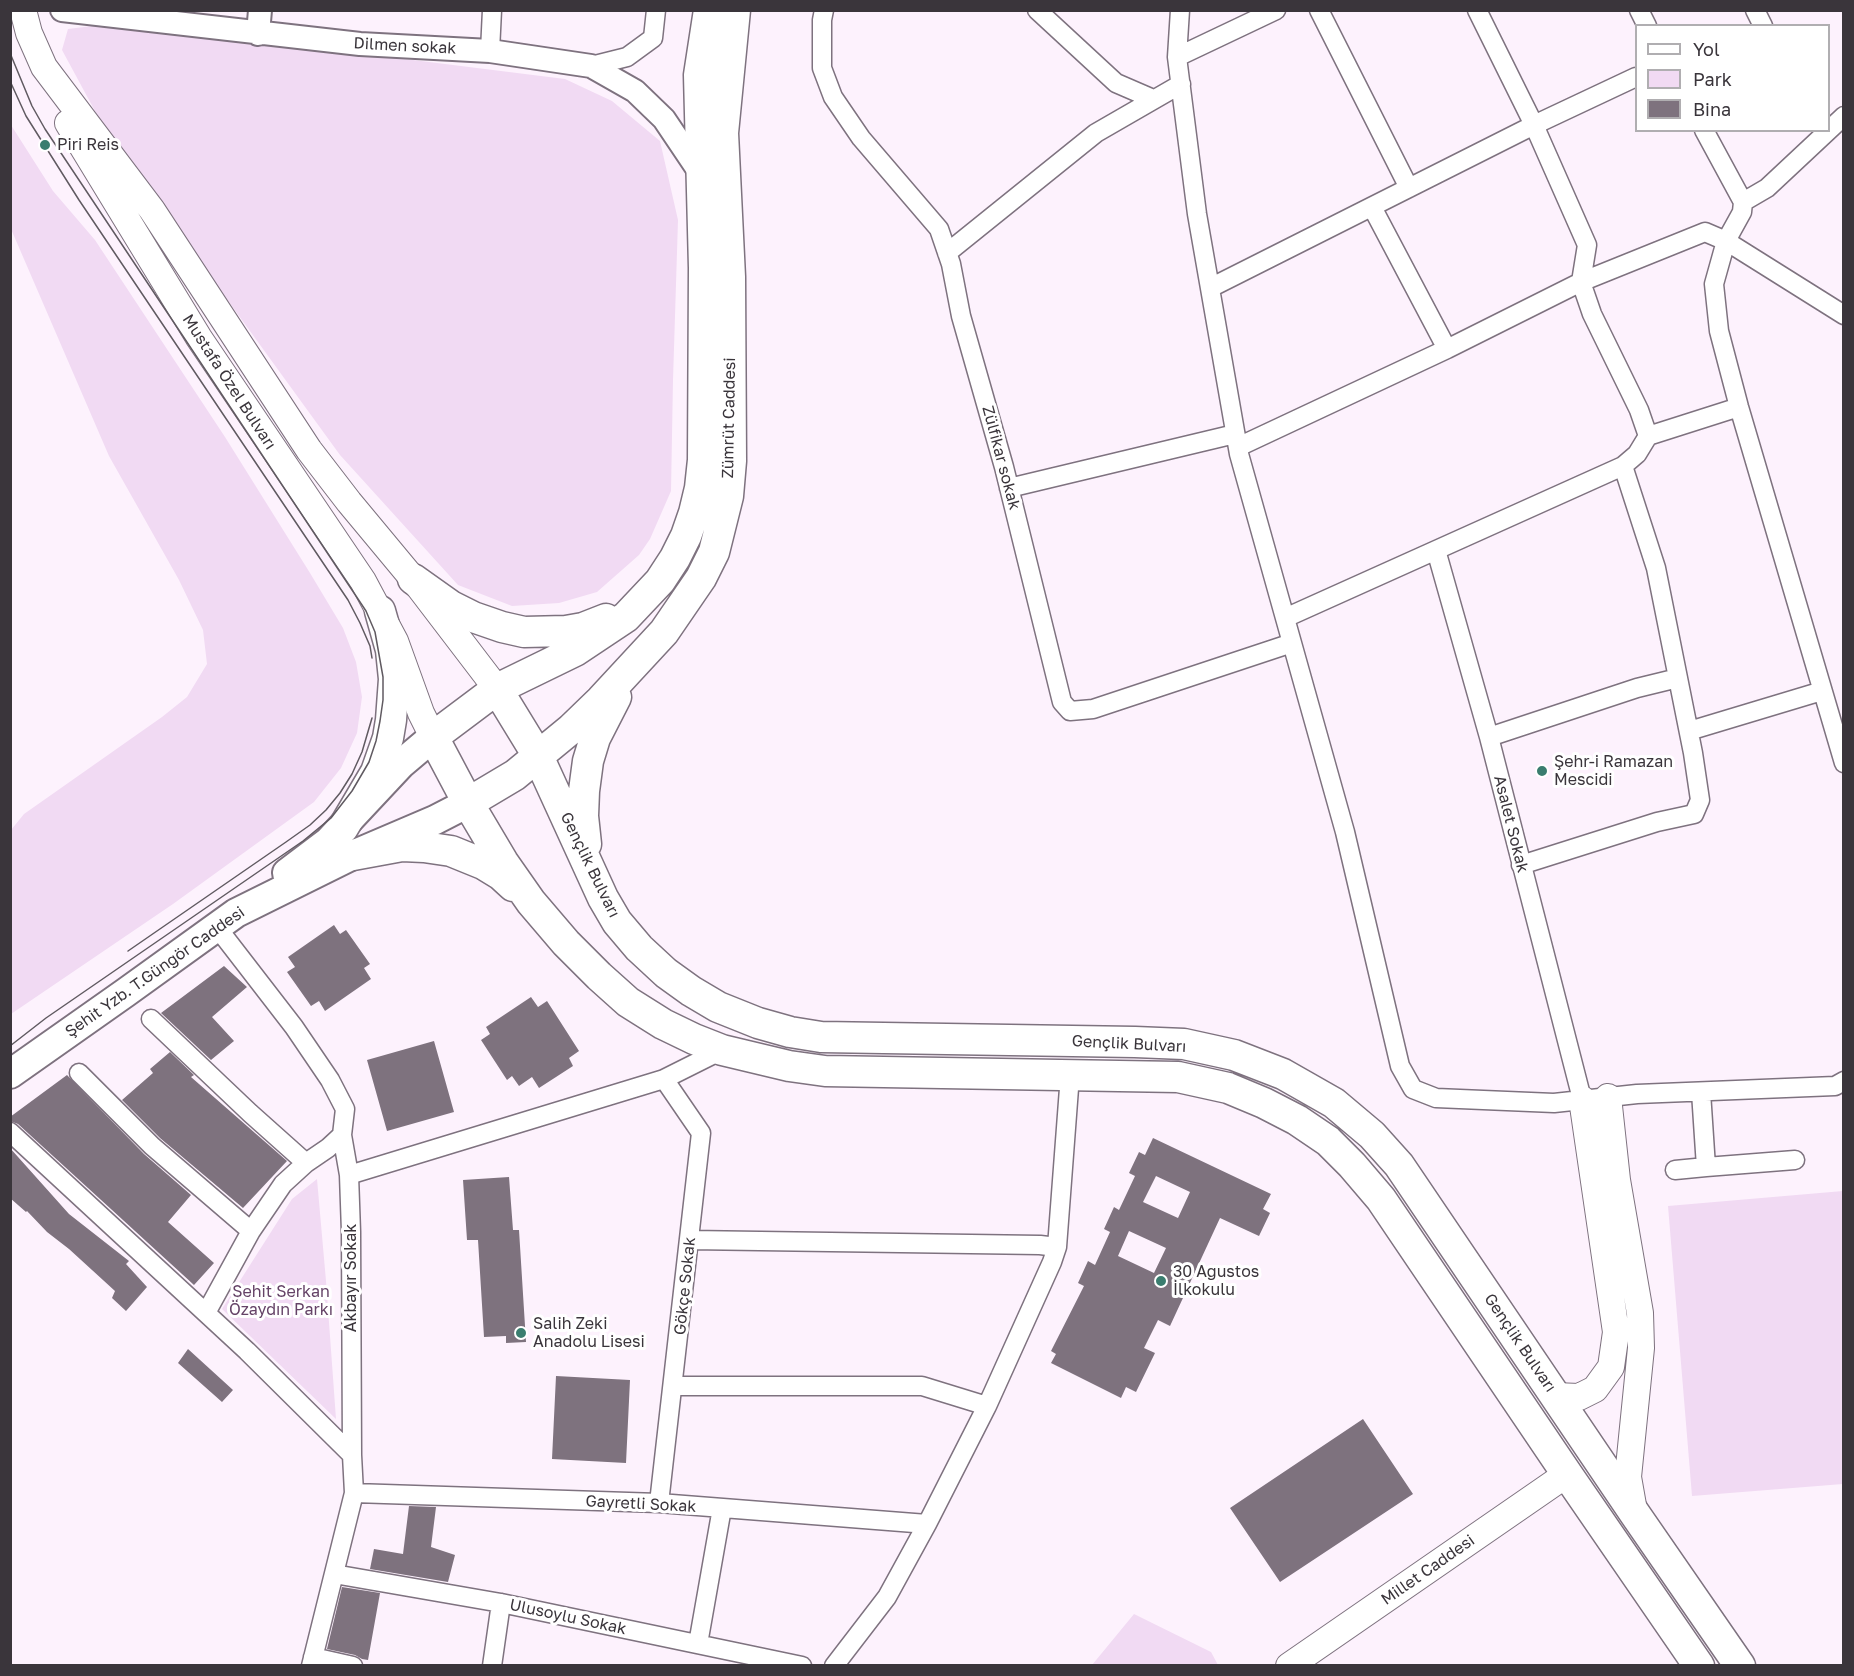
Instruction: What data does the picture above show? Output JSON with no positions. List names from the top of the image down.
{
  "streets": {
    "highway": ["Zümrüt Caddesi", "Gençlik Bulvarı"],
    "main road": ["Mustafa Özel Bulvarı", "Şehit Yzb. T.Güngör Caddesi", "Millet Caddesi"],
    "street": [
      "Dilmen sokak",
      "Zülfikar sokak",
      "Asalet Sokak",
      "Akbayır Sokak",
      "Gökçe Sokak",
      "Gayretli Sokak",
      "Ulusoylu Sokak"
    ]
  },
  "crossings": [
    ["Mustafa Özel Bulvarı", "Gençlik Bulvarı"],
    ["Zümrüt Caddesi", "Gençlik Bulvarı"],
    ["Zümrüt Caddesi", "Şehit Yzb. T.Güngör Caddesi"],
    ["Gençlik Bulvarı", "Şehit Yzb. T.Güngör Caddesi"],
    ["Gençlik Bulvarı", "Millet Caddesi"],
    ["Şehit Yzb. T.Güngör Caddesi", "Akbayır Sokak"],
    ["Akbayır Sokak", "Gayretli Sokak"],
    ["Akbayır Sokak", "Ulusoylu Sokak"],
    ["Gökçe Sokak", "Gayretli Sokak"]
  ],
  "parks": ["Şehit Serkan Özaydın Parkı"],
  "places": [
    "Piri Reis",
    "Şehr-i Ramazan Mescidi",
    "30 Ağustos İlkokulu",
    "Salih Zeki Anadolu Lisesi"
  ],
  "legend": ["Yol", "Park", "Bina"]
}
